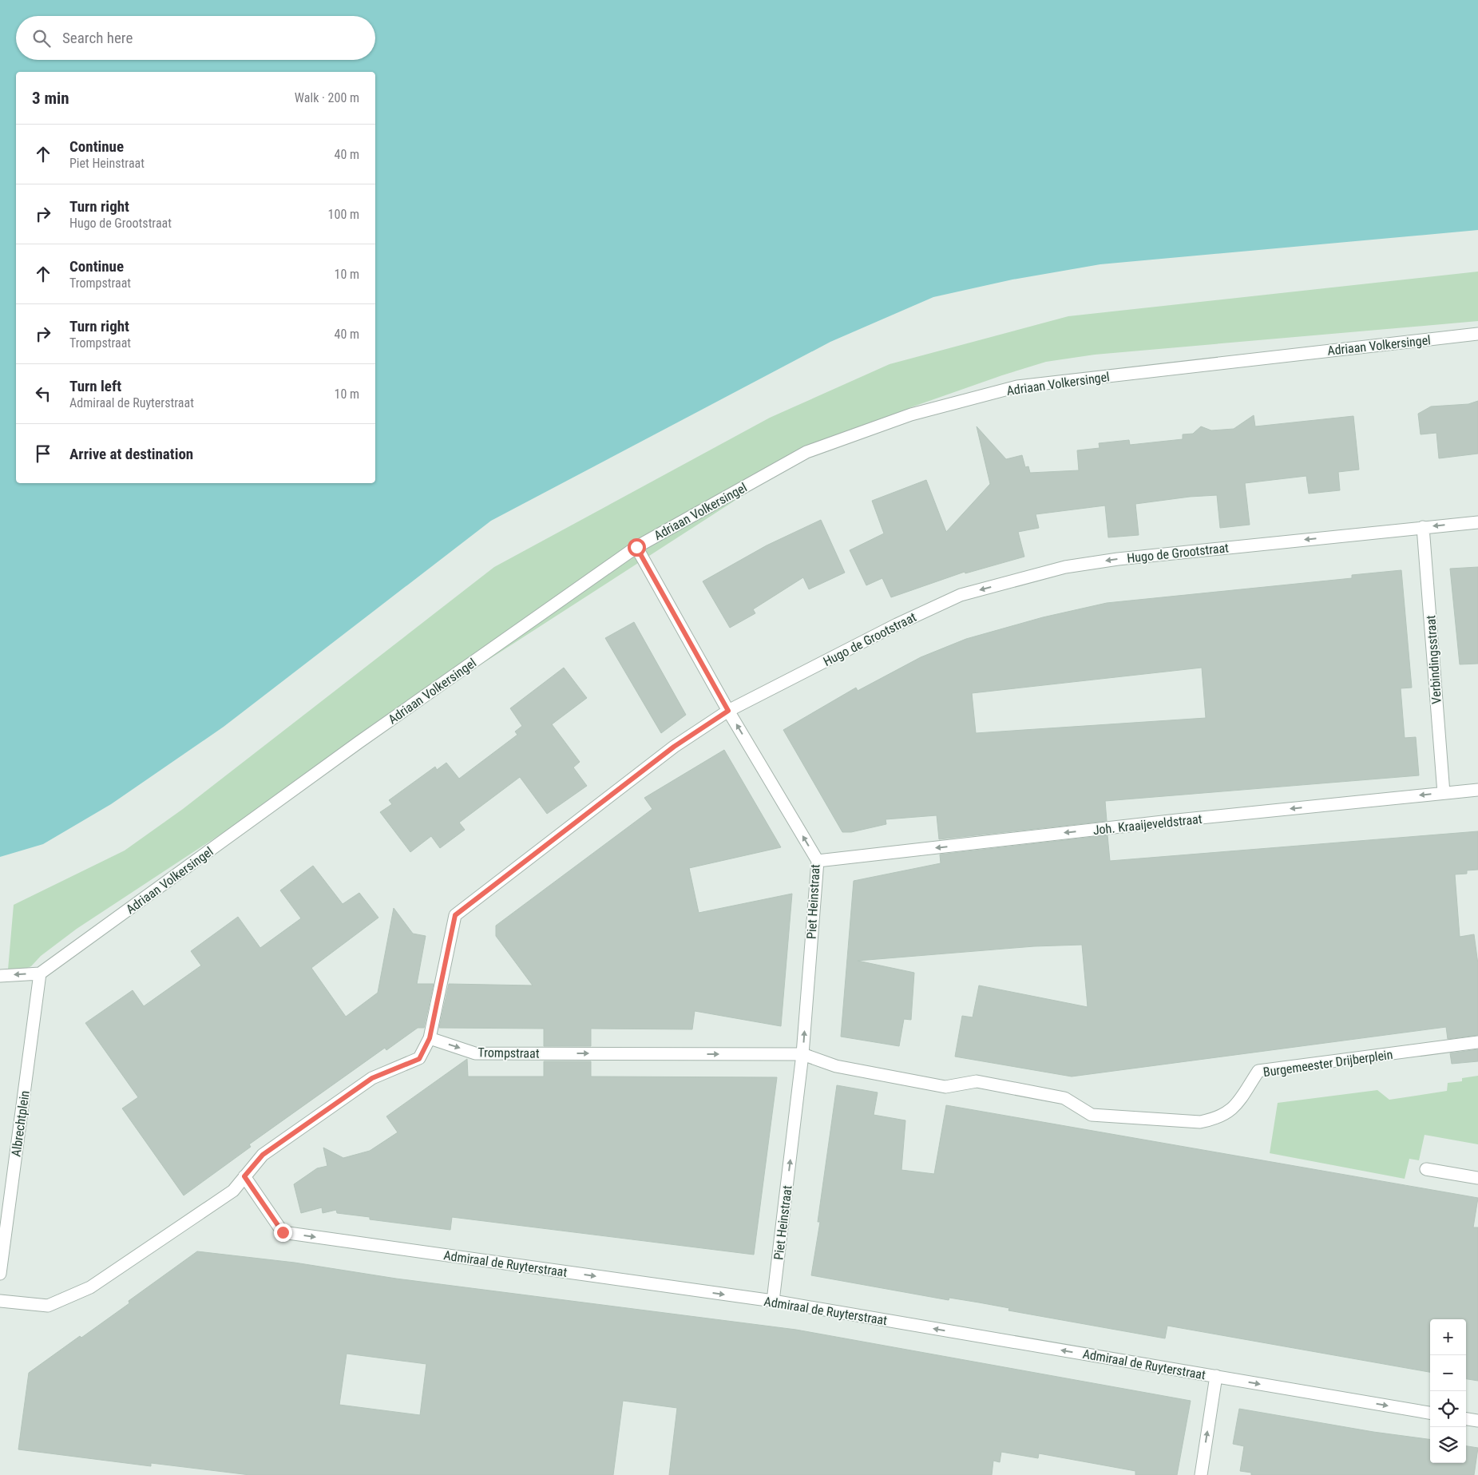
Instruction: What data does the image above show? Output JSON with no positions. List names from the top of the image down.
{
  "streets": {
    "street": [
      "Adriaan Volkersingel",
      "Hugo de Grootstraat",
      "Verbindingsstraat",
      "Joh. Kraaijeveldstraat",
      "Piet Heinstraat",
      "Trompstraat",
      "Burgemeester Drijberplein",
      "Albrechtplein",
      "Admiraal de Ruyterstraat"
    ]
  },
  "crossings": [
    ["Adriaan Volkersingel", "Piet Heinstraat"],
    ["Adriaan Volkersingel", "Albrechtplein"],
    ["Hugo de Grootstraat", "Verbindingsstraat"],
    ["Hugo de Grootstraat", "Piet Heinstraat"],
    ["Hugo de Grootstraat", "Trompstraat"],
    ["Verbindingsstraat", "Joh. Kraaijeveldstraat"],
    ["Joh. Kraaijeveldstraat", "Piet Heinstraat"],
    ["Piet Heinstraat", "Trompstraat"],
    ["Piet Heinstraat", "Burgemeester Drijberplein"],
    ["Piet Heinstraat", "Admiraal de Ruyterstraat"],
    ["Trompstraat", "Burgemeester Drijberplein"]
  ],
  "one_way": [
    "Hugo de Grootstraat",
    "Joh. Kraaijeveldstraat",
    "Piet Heinstraat",
    "Trompstraat"
  ],
  "page": {
    "search": "Search here",
    "heading": ["3 min", "Walk · 200 m"],
    "list": [
      ["Continue", "Piet Heinstraat", "40 m"],
      ["Turn right", "Hugo de Grootstraat", "100 m"],
      ["Continue", "Trompstraat", "10 m"],
      ["Turn right", "Trompstraat", "40 m"],
      ["Turn left", "Admiraal de Ruyterstraat", "10 m"],
      "Arrive at destination"
    ],
    "map_buttons": ["+", "−"]
  }
}
